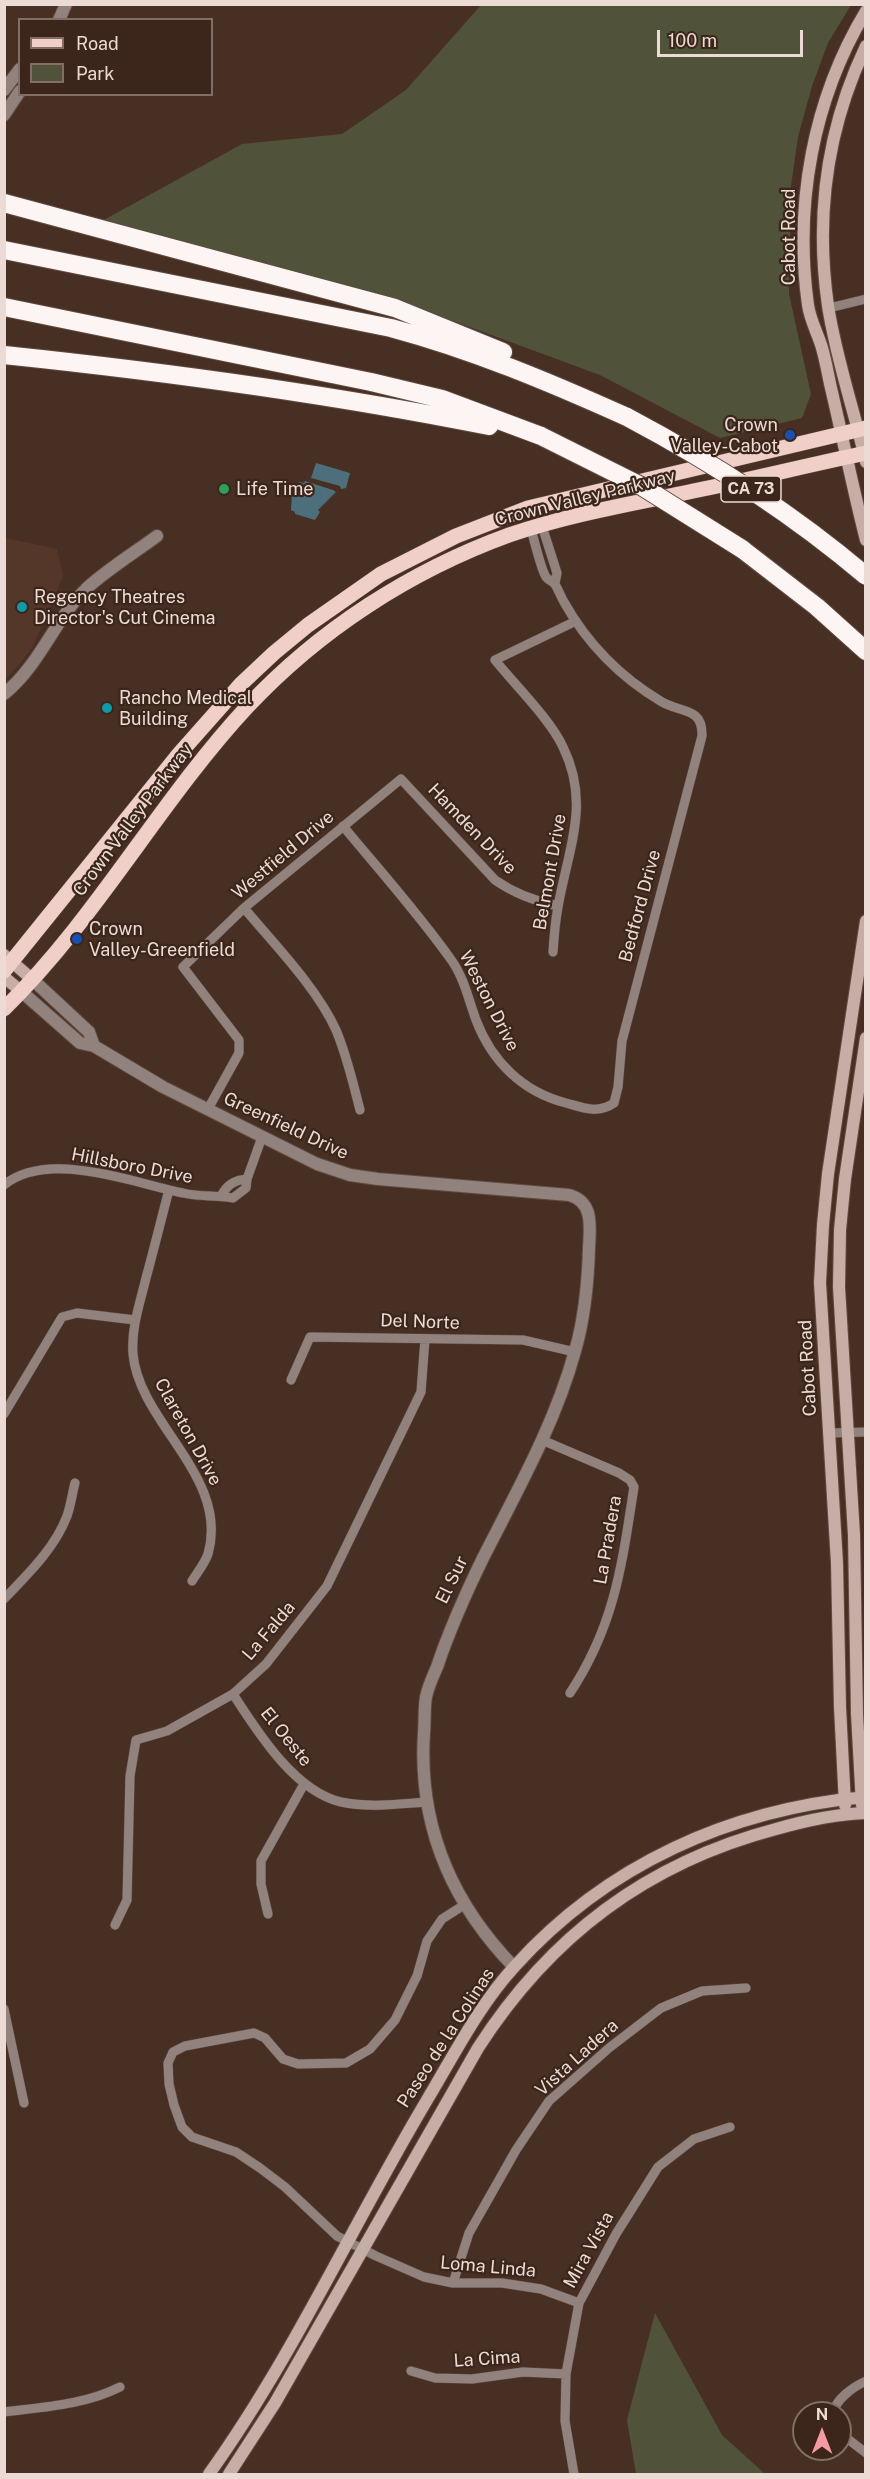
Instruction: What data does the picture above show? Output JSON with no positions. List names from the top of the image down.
{
  "streets": {
    "highway": ["CA 73"],
    "main road": [
      "Cabot Road",
      "Crown Valley Parkway",
      "Greenfield Drive",
      "Paseo de la Colinas"
    ],
    "street": [
      "Hamden Drive",
      "Westfield Drive",
      "Belmont Drive",
      "Bedford Drive",
      "Weston Drive",
      "Hillsboro Drive",
      "Del Norte",
      "Clareton Drive",
      "La Pradera",
      "El Sur",
      "La Falda",
      "El Oeste",
      "Vista Ladera",
      "Mira Vista",
      "Loma Linda",
      "La Cima"
    ]
  },
  "crossings": [
    ["Cabot Road", "Crown Valley Parkway"],
    ["Cabot Road", "Paseo de la Colinas"],
    ["Crown Valley Parkway", "Greenfield Drive"],
    ["Hamden Drive", "Westfield Drive"],
    ["Hamden Drive", "Belmont Drive"],
    ["Westfield Drive", "Weston Drive"],
    ["Westfield Drive", "Greenfield Drive"],
    ["Belmont Drive", "Bedford Drive"],
    ["Bedford Drive", "Weston Drive"],
    ["Greenfield Drive", "Hillsboro Drive"],
    ["Greenfield Drive", "El Sur"],
    ["Hillsboro Drive", "Clareton Drive"],
    ["Del Norte", "El Sur"],
    ["Del Norte", "La Falda"],
    ["La Pradera", "El Sur"],
    ["El Sur", "El Oeste"],
    ["El Sur", "Paseo de la Colinas"],
    ["El Sur", "Loma Linda"],
    ["La Falda", "El Oeste"],
    ["Paseo de la Colinas", "Loma Linda"],
    ["Vista Ladera", "Loma Linda"],
    ["Mira Vista", "Loma Linda"],
    ["Mira Vista", "La Cima"]
  ],
  "places": [
    "Crown Valley-Cabot",
    "Life Time",
    "Regency Theatres Director's Cut Cinema",
    "Rancho Medical Building",
    "Crown Valley-Greenfield"
  ],
  "legend": ["Road", "Park"],
  "scale_bar": "100 m",
  "north": "top"
}
